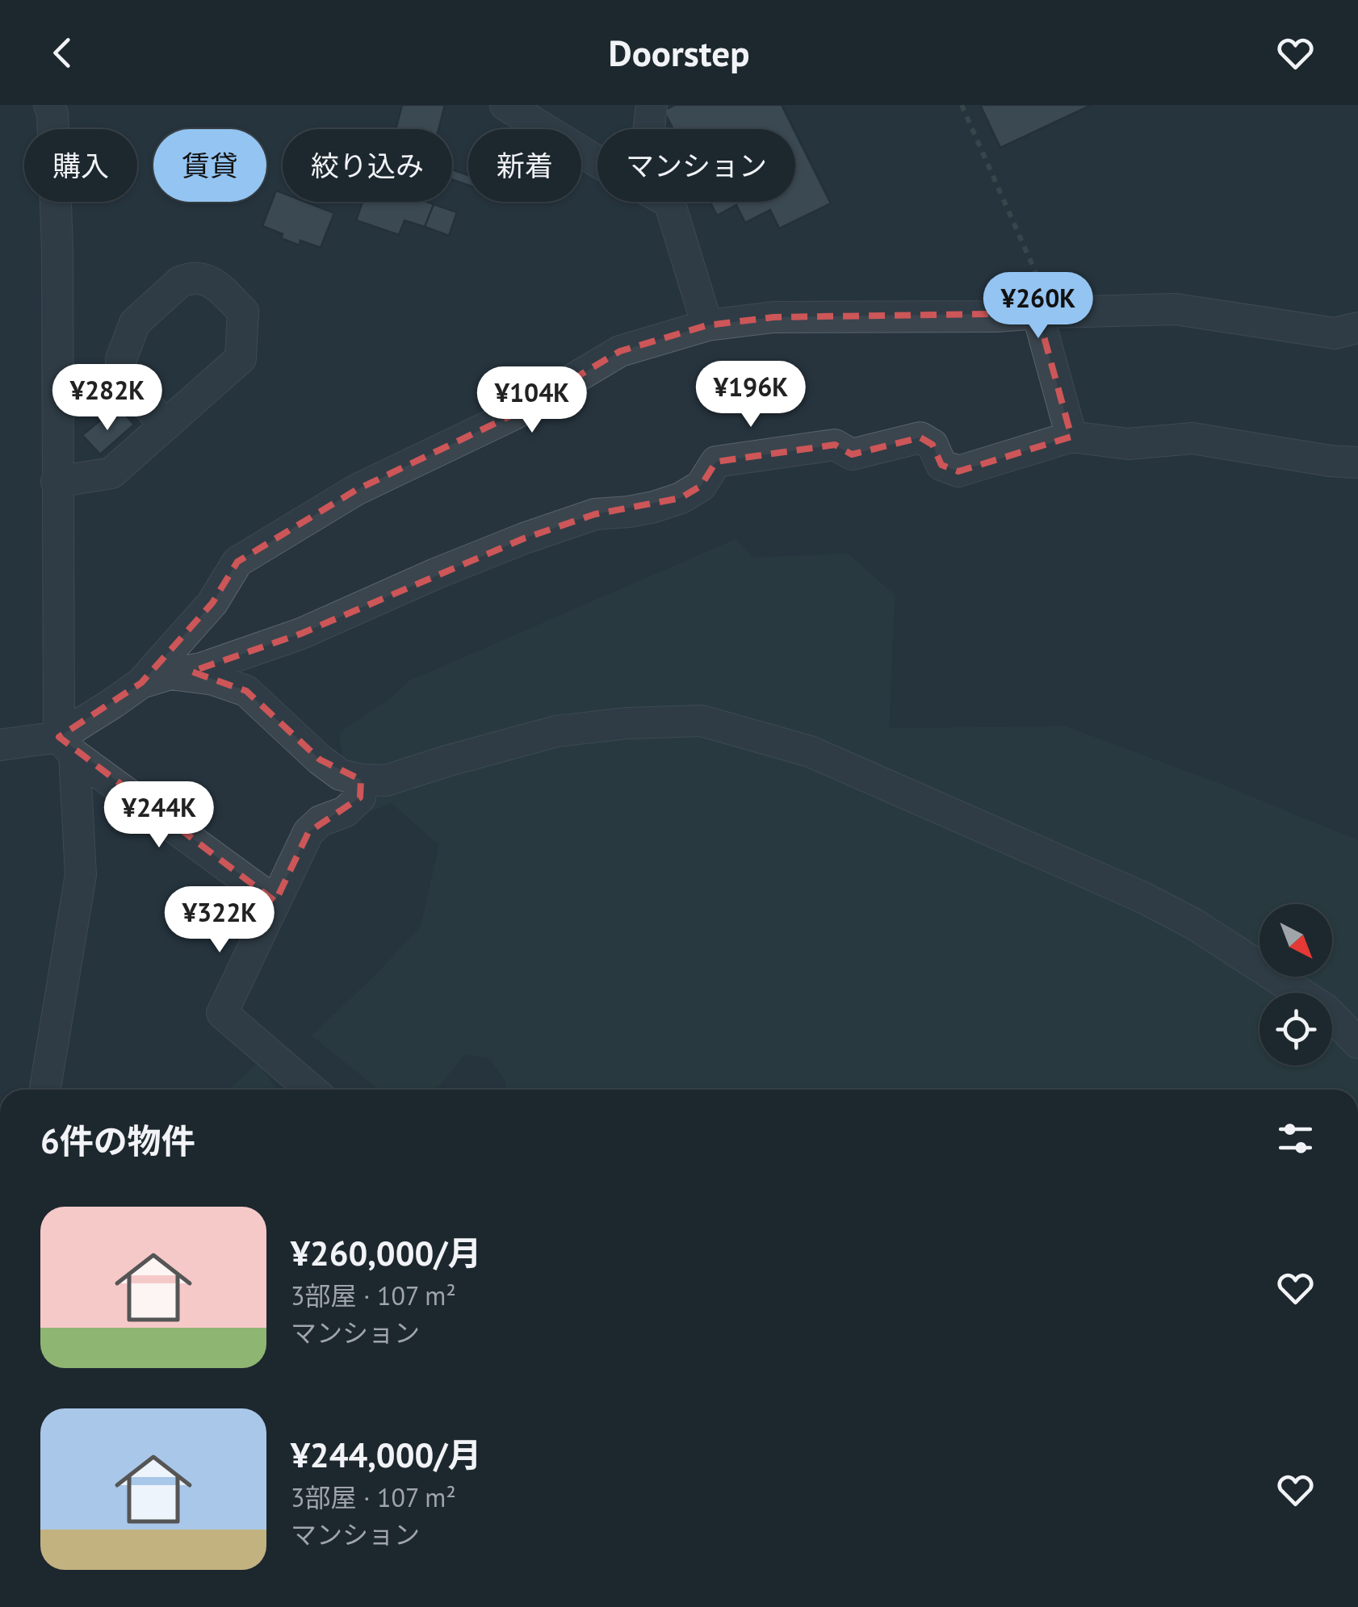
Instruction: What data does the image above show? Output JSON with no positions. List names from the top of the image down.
{
  "north": "bottom right",
  "page": {
    "header": "Doorstep",
    "chip": [
      "購入",
      "賃貸",
      "絞り込み",
      "新着",
      "マンション"
    ],
    "price": [
      "¥260K",
      "¥196K",
      "¥282K",
      "¥104K",
      "¥244K",
      "¥322K"
    ],
    "heading": "6件の物件",
    "list": [
      {
        "name": "¥260,000/月",
        "note": "3部屋 · 107 m² · マンション"
      },
      {
        "name": "¥244,000/月",
        "note": "3部屋 · 107 m² · マンション"
      }
    ]
  }
}
